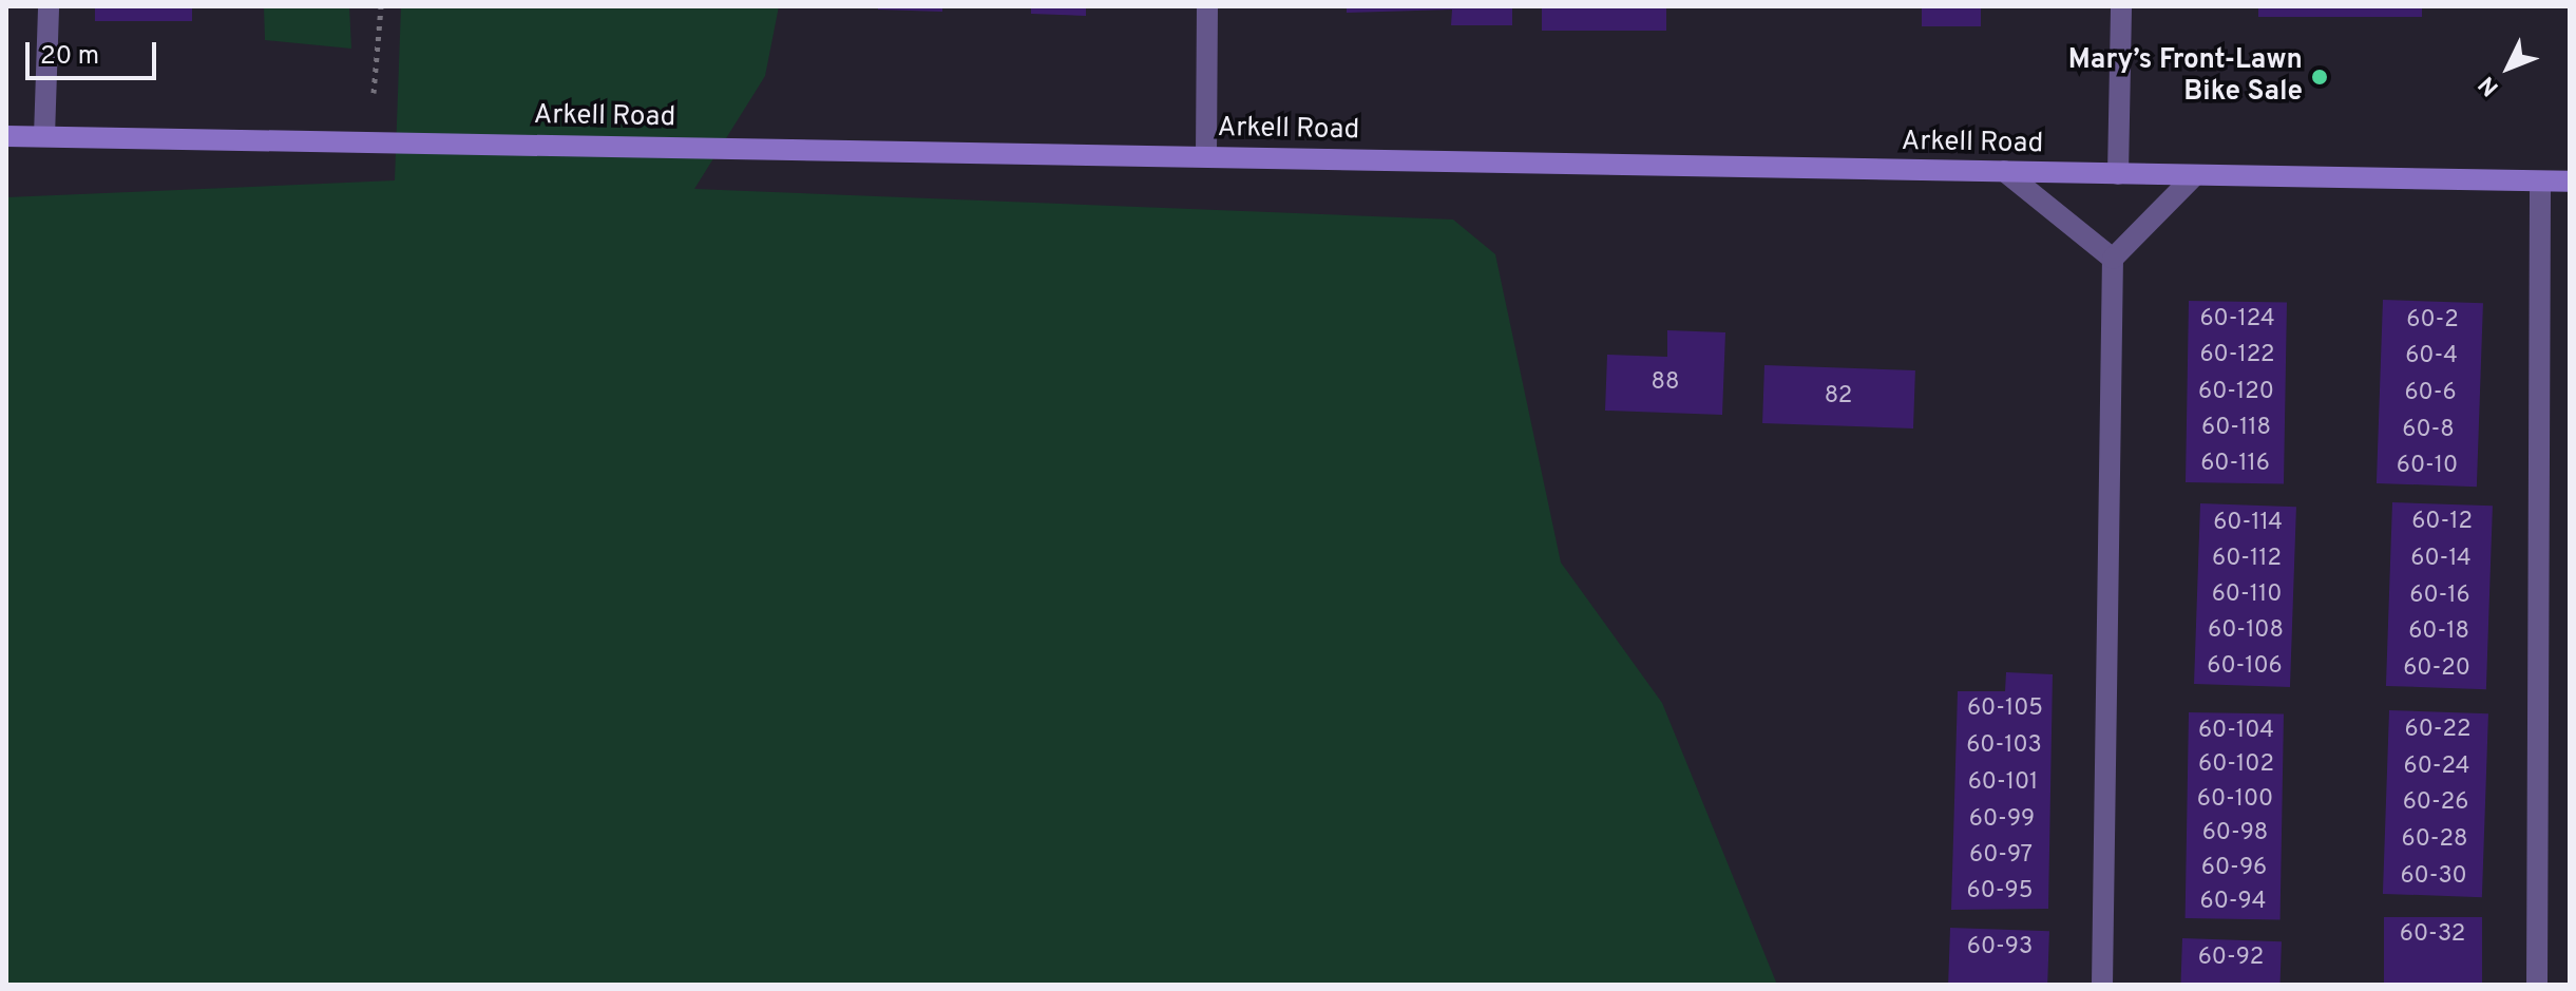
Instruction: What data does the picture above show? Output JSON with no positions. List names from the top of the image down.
{
  "streets": {
    "main road": ["Arkell Road"]
  },
  "places": ["Mary’s Front-Lawn Bike Sale"],
  "house_numbers": [
    "60-124",
    "60-2",
    "60-122",
    "60-4",
    "88",
    "60-120",
    "60-6",
    "82",
    "60-118",
    "60-8",
    "60-116",
    "60-10",
    "60-12",
    "60-114",
    "60-112",
    "60-14",
    "60-110",
    "60-16",
    "60-108",
    "60-18",
    "60-106",
    "60-20",
    "60-105",
    "60-22",
    "60-104",
    "60-103",
    "60-102",
    "60-24",
    "60-101",
    "60-100",
    "60-26",
    "60-99",
    "60-98",
    "60-28",
    "60-97",
    "60-96",
    "60-30",
    "60-95",
    "60-94",
    "60-32",
    "60-93",
    "60-92"
  ],
  "scale_bar": "20 m",
  "north": "bottom left"
}
